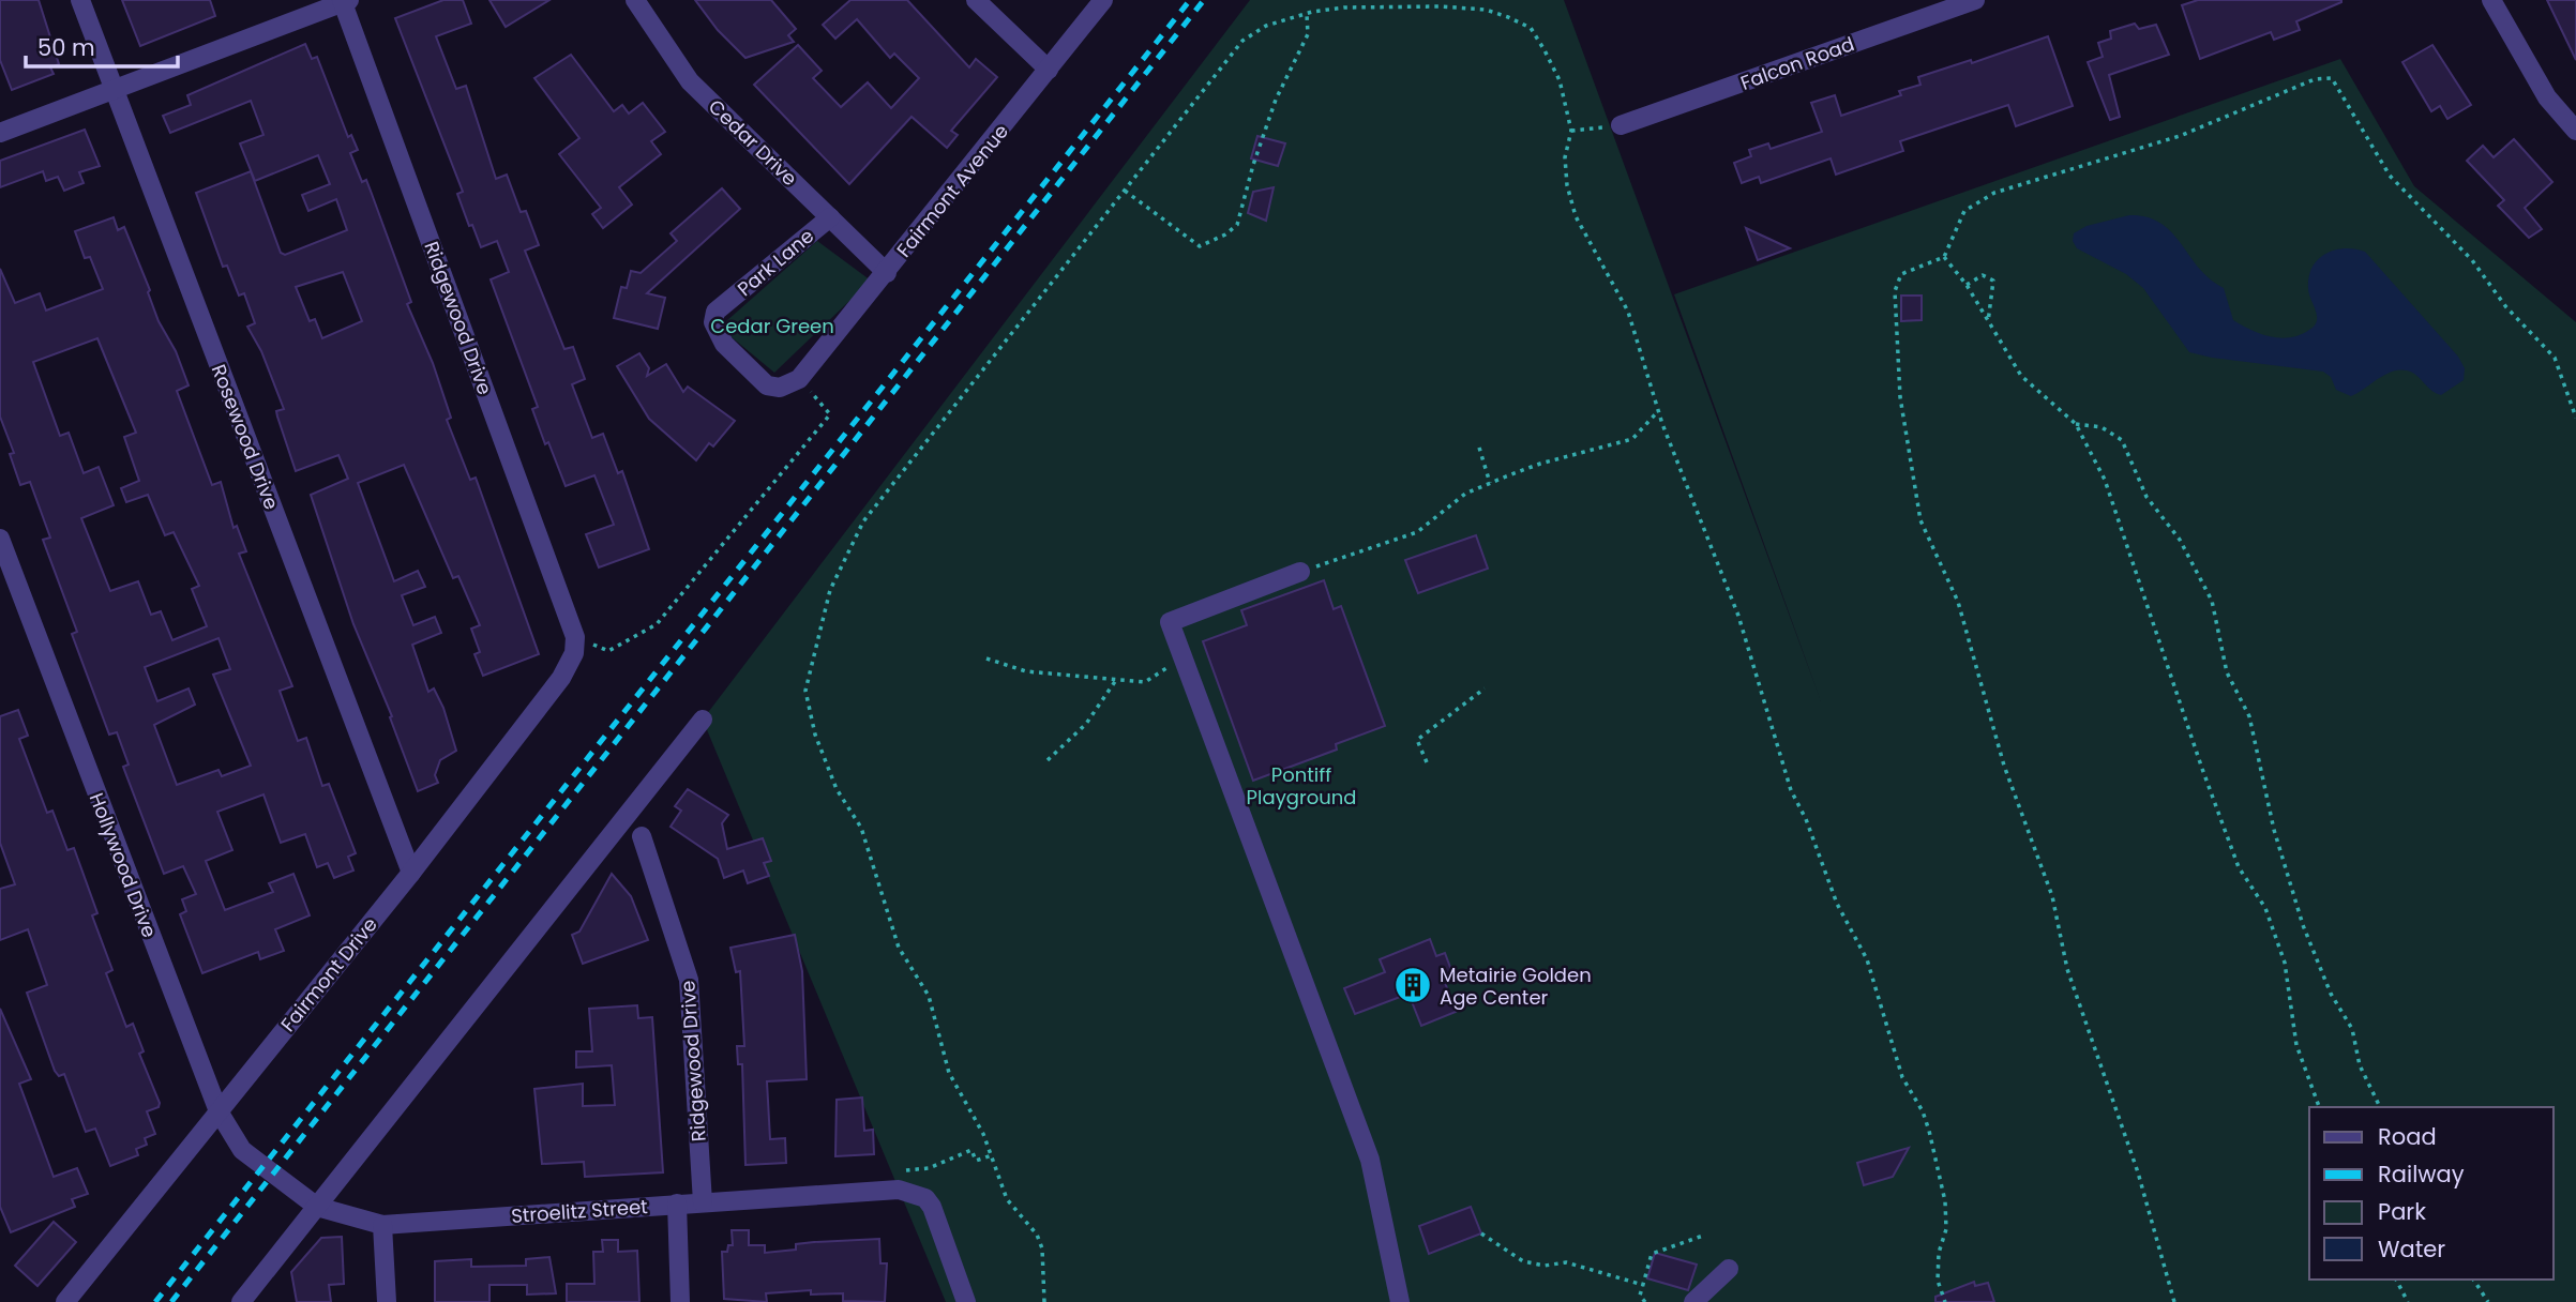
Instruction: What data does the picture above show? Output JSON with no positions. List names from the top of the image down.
{
  "streets": {
    "street": [
      "Falcon Road",
      "Cedar Drive",
      "Fairmont Avenue",
      "Park Lane",
      "Ridgewood Drive",
      "Rosewood Drive",
      "Hollywood Drive",
      "Fairmont Drive",
      "Stroelitz Street"
    ]
  },
  "crossings": [
    ["Cedar Drive", "Fairmont Avenue"],
    ["Cedar Drive", "Park Lane"],
    ["Fairmont Avenue", "Park Lane"],
    ["Ridgewood Drive", "Fairmont Drive"],
    ["Ridgewood Drive", "Stroelitz Street"],
    ["Rosewood Drive", "Fairmont Drive"],
    ["Hollywood Drive", "Fairmont Drive"],
    ["Hollywood Drive", "Stroelitz Street"]
  ],
  "parks": ["Cedar Green", "Pontiff Playground"],
  "places": {
    "building": ["Metairie Golden Age Center"]
  },
  "legend": [
    "Road",
    "Railway",
    "Park",
    "Water"
  ],
  "scale_bar": "50 m"
}
